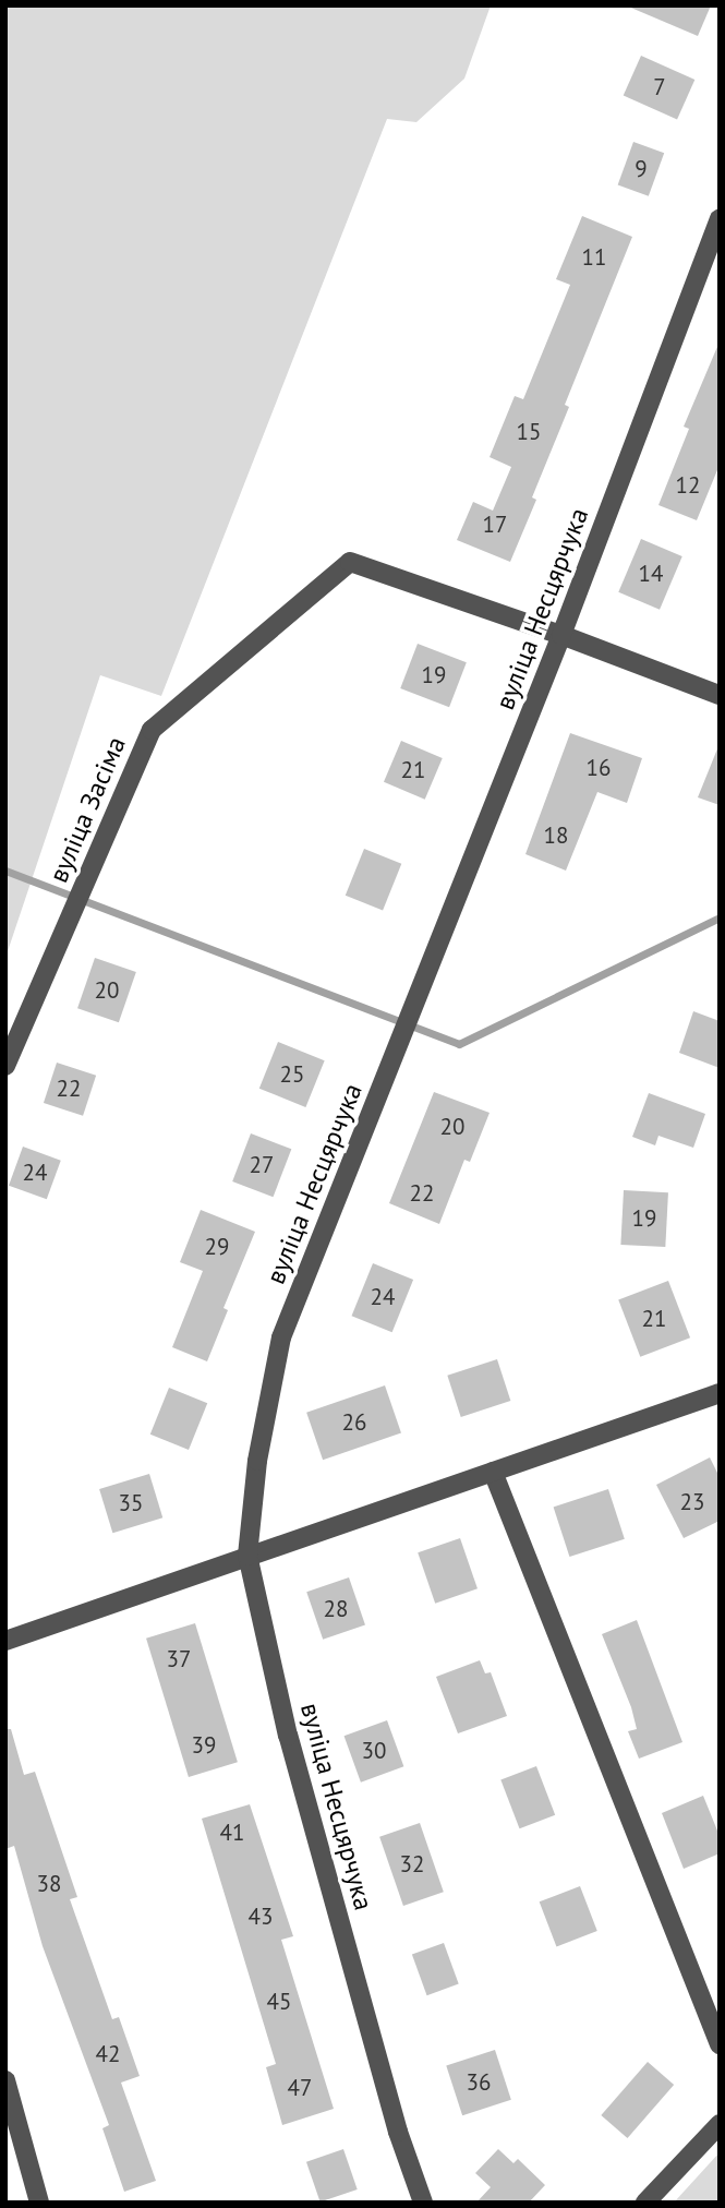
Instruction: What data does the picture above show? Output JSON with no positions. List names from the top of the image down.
{
  "streets": {
    "street": ["вуліца Несцярчука", "вуліца Засіма"]
  },
  "crossings": [
    ["вуліца Несцярчука", "вуліца Засіма"]
  ],
  "house_numbers": [
    "7",
    "9",
    "11",
    "15",
    "12",
    "17",
    "14",
    "19",
    "16",
    "21",
    "18",
    "20",
    "25",
    "22",
    "20",
    "27",
    "24",
    "22",
    "19",
    "29",
    "24",
    "21",
    "26",
    "23",
    "35",
    "28",
    "37",
    "39",
    "30",
    "41",
    "32",
    "38",
    "43",
    "45",
    "42",
    "36",
    "47"
  ]
}
